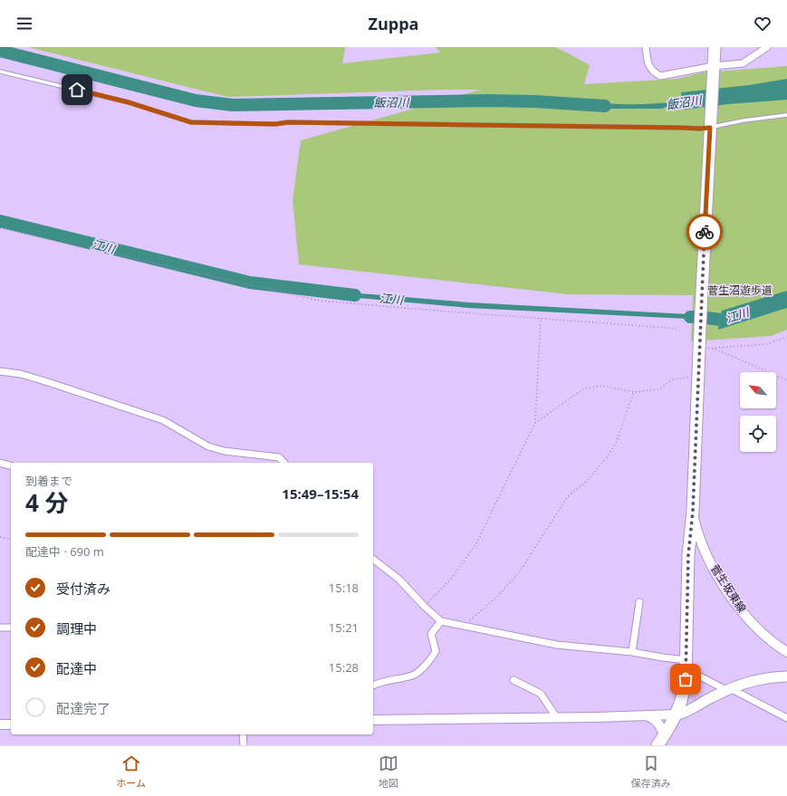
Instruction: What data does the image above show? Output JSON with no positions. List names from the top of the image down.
{
  "streets": {
    "street": ["菅生坂東線"]
  },
  "water": ["飯沼川", "江川"],
  "parks": ["菅生沼遊歩道"],
  "north": "top left",
  "page": {
    "header": "Zuppa",
    "heading": ["4 分", "到着まで", "15:49–15:54"],
    "bar": "配達中 · 690 m",
    "list": [
      ["受付済み", "15:18"],
      ["調理中", "15:21"],
      ["配達中", "15:28"],
      "配達完了"
    ],
    "tabs": ["ホーム", "地図", "保存済み"]
  }
}
